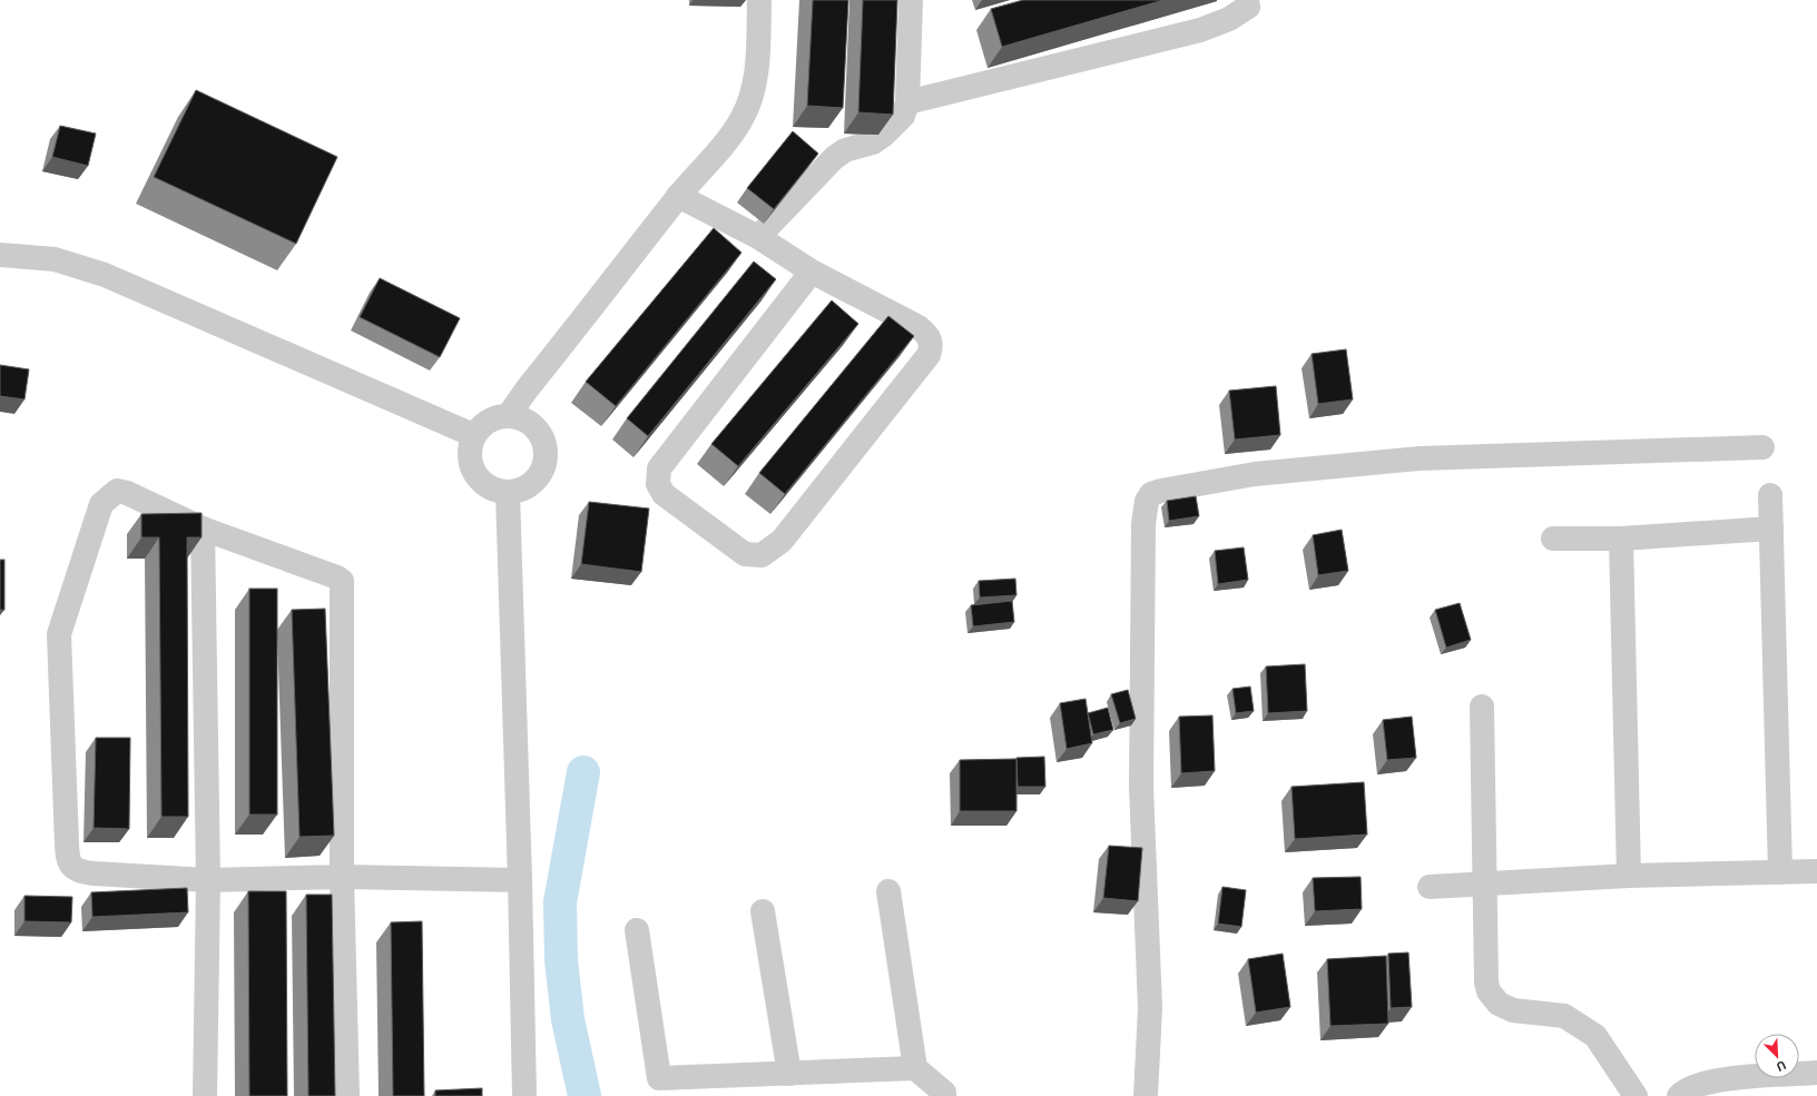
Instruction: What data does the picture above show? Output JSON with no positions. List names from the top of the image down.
{
  "north": "bottom right"
}
